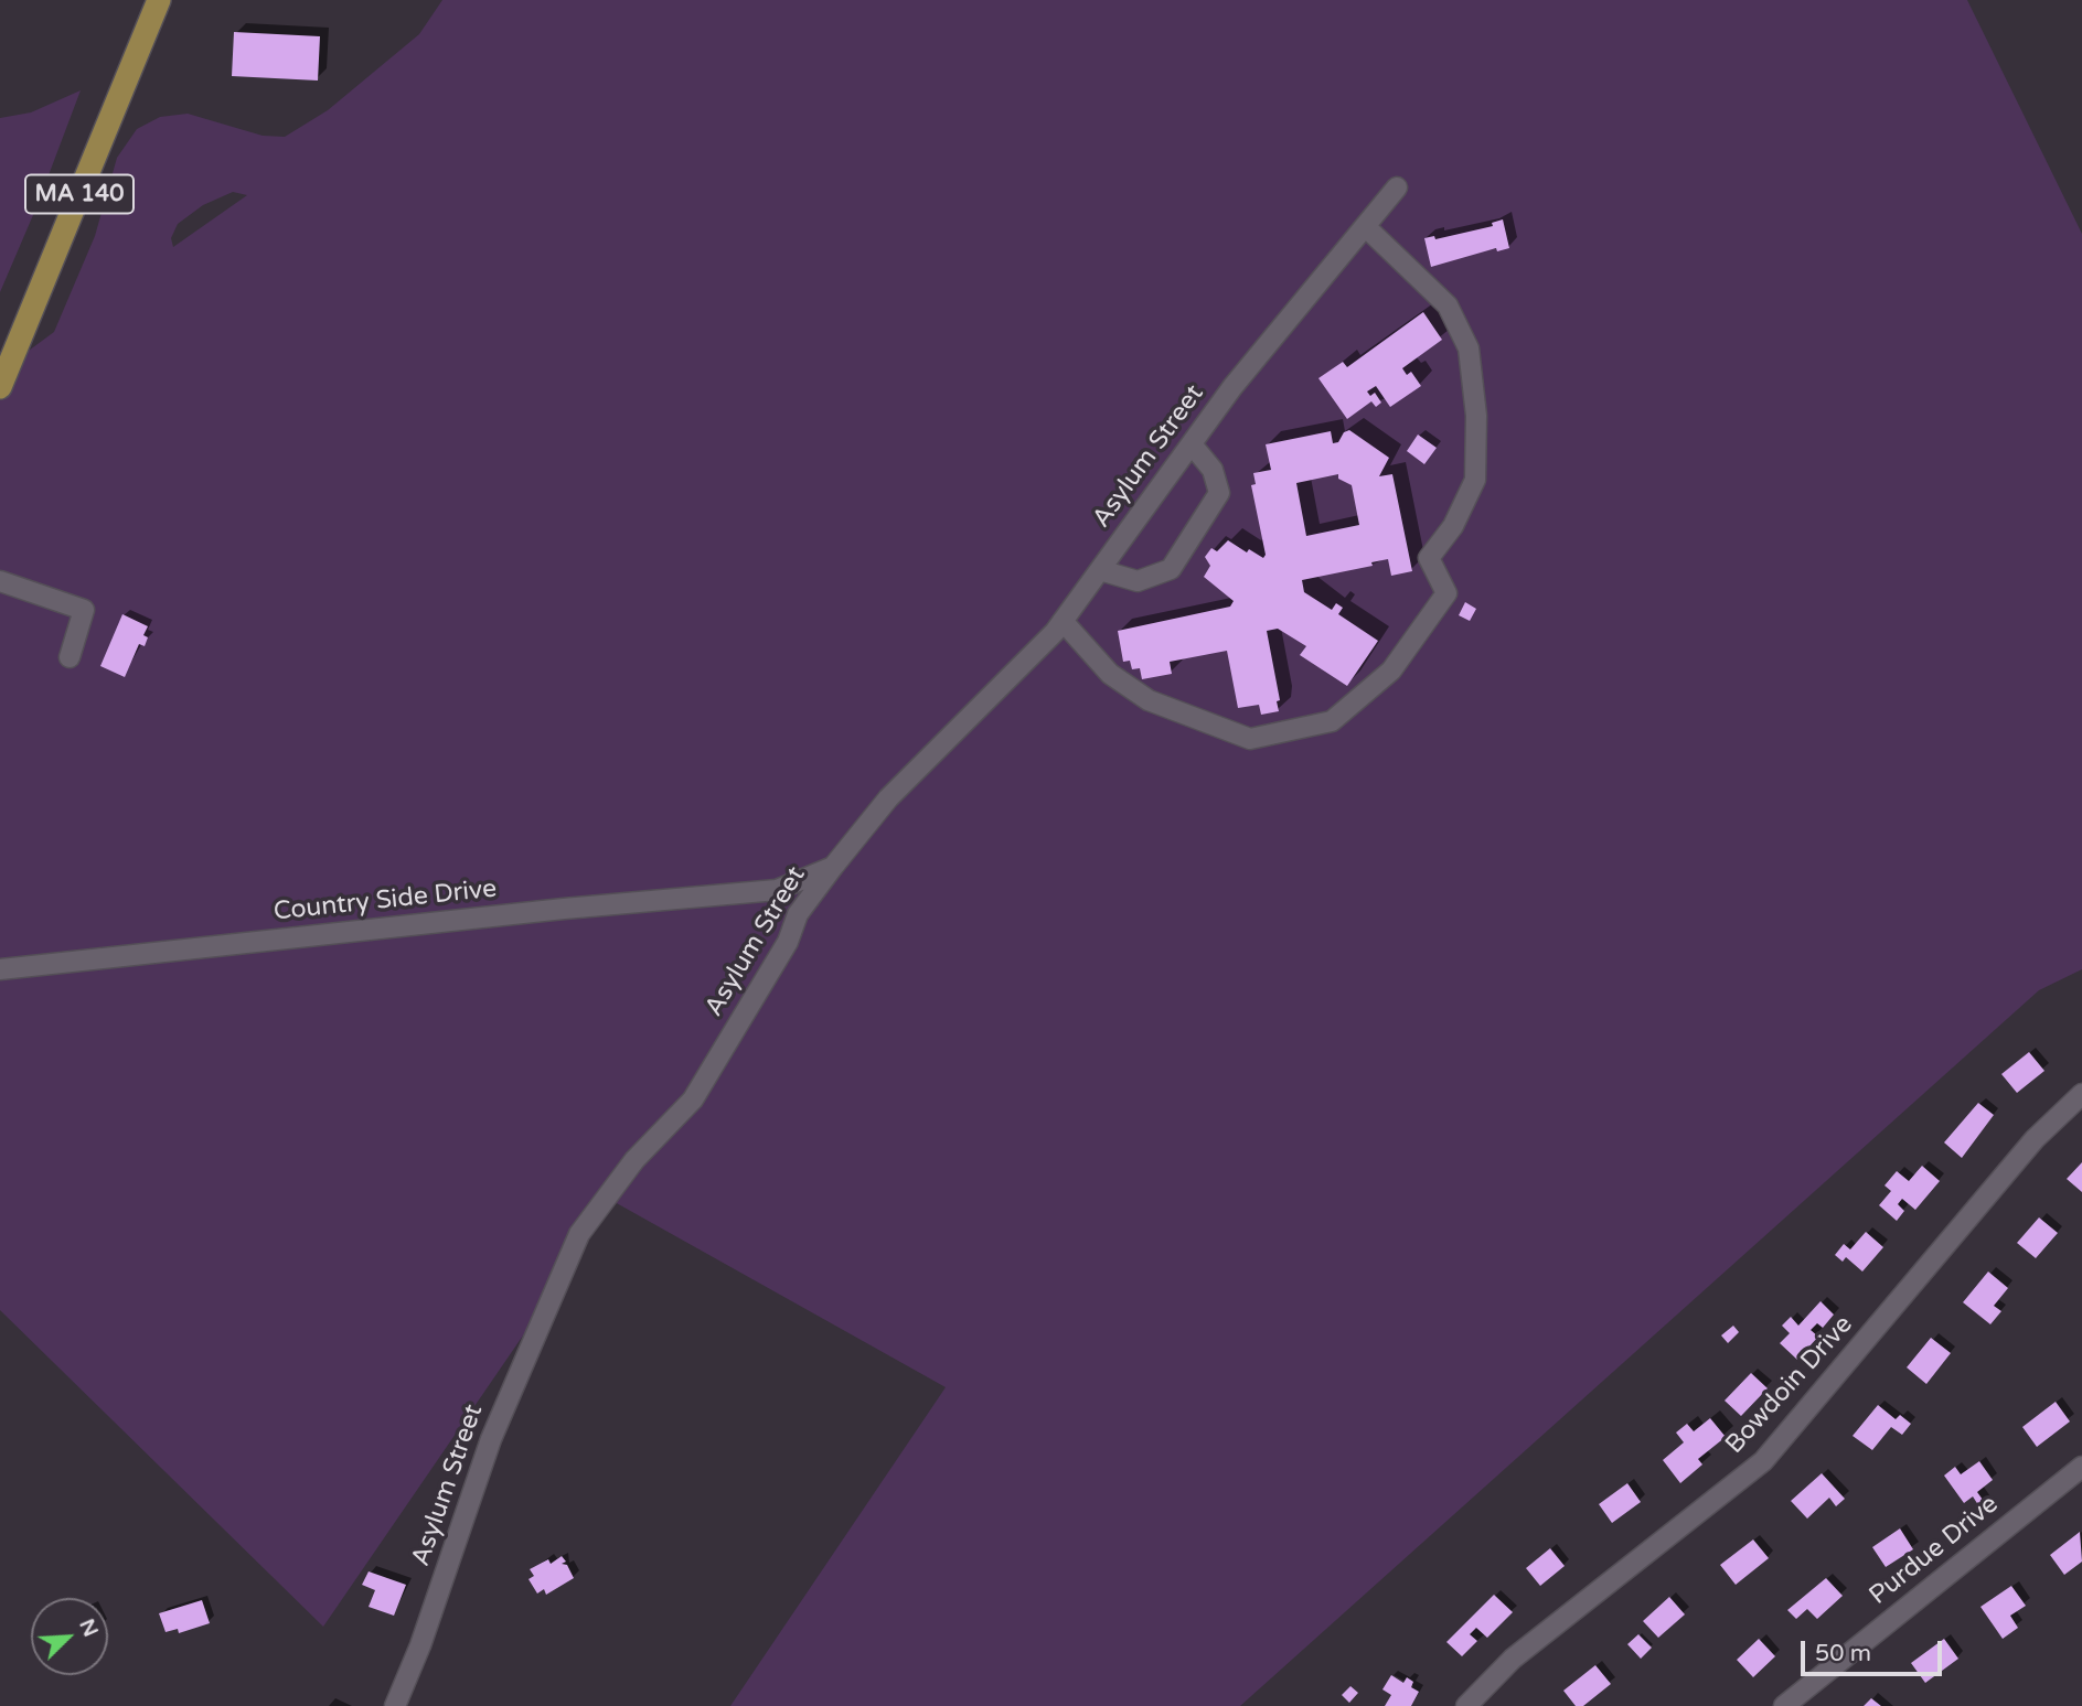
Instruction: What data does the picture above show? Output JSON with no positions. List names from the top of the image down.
{
  "streets": {
    "main road": ["MA 140"],
    "street": [
      "Asylum Street",
      "Country Side Drive",
      "Bowdoin Drive",
      "Purdue Drive"
    ]
  },
  "crossings": [
    ["Asylum Street", "Country Side Drive"]
  ],
  "scale_bar": "50 m",
  "north": "top right"
}
